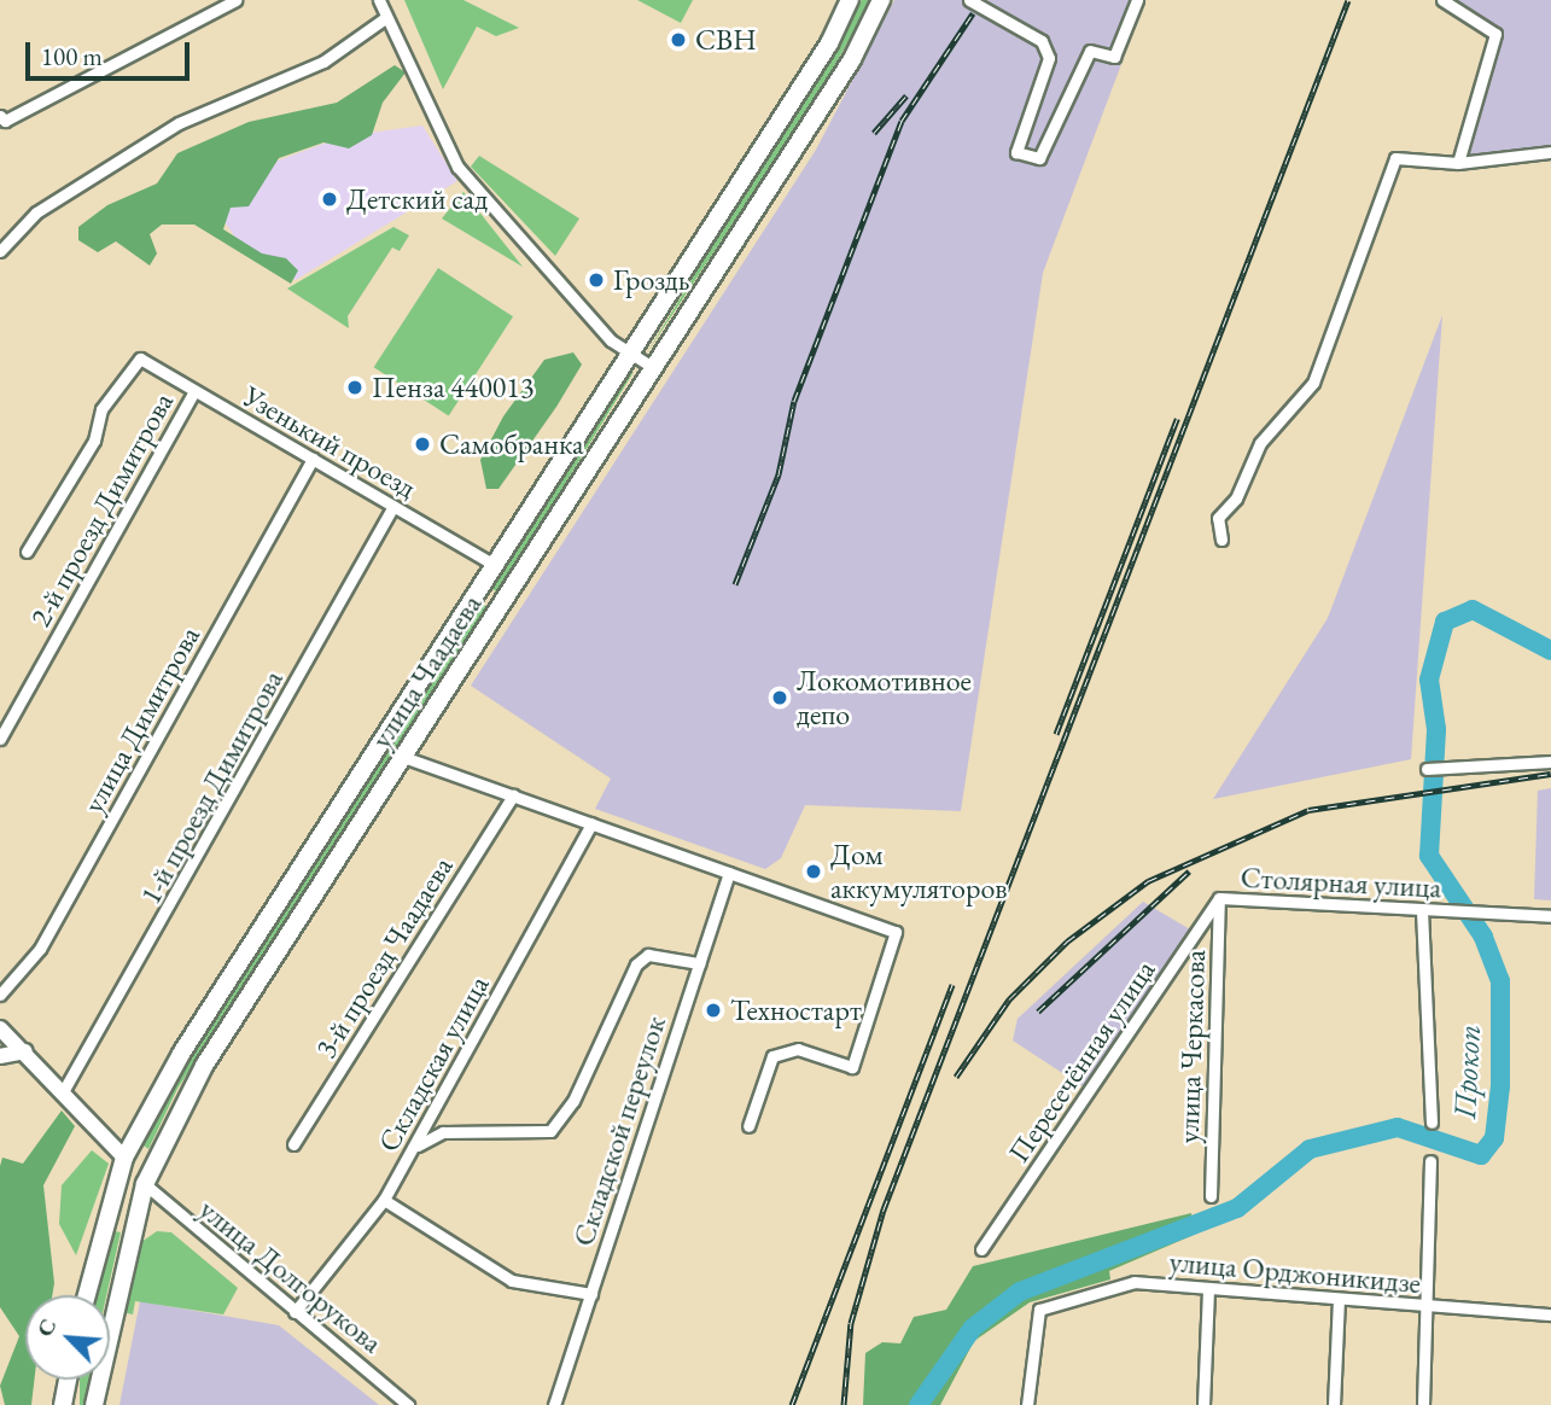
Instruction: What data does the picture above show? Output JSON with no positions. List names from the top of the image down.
{
  "streets": {
    "main road": ["улица Чаадаева"],
    "street": [
      "Узенький проезд",
      "2-й проезд Димитрова",
      "улица Димитрова",
      "1-й проезд Димитрова",
      "Столярная улица",
      "3-й проезд Чаадаева",
      "улица Черкасова",
      "Пересечённая улица",
      "Складская улица",
      "Складской переулок",
      "улица Орджоникидзе",
      "улица Долгорукова"
    ]
  },
  "crossings": [
    ["Узенький проезд", "2-й проезд Димитрова"],
    ["Узенький проезд", "улица Чаадаева"],
    ["Узенький проезд", "улица Димитрова"],
    ["Узенький проезд", "1-й проезд Димитрова"],
    ["улица Чаадаева", "улица Долгорукова"],
    ["Столярная улица", "улица Черкасова"],
    ["Столярная улица", "Пересечённая улица"],
    ["улица Черкасова", "Пересечённая улица"],
    ["Складская улица", "улица Долгорукова"]
  ],
  "water": ["Прокоп"],
  "places": [
    "СВН",
    "Детский сад",
    "Гроздь",
    "Пенза 440013",
    "Самобранка",
    "Локомотивное депо",
    "Дом аккумуляторов",
    "Техностарт"
  ],
  "scale_bar": "100 m",
  "north": "top left"
}
